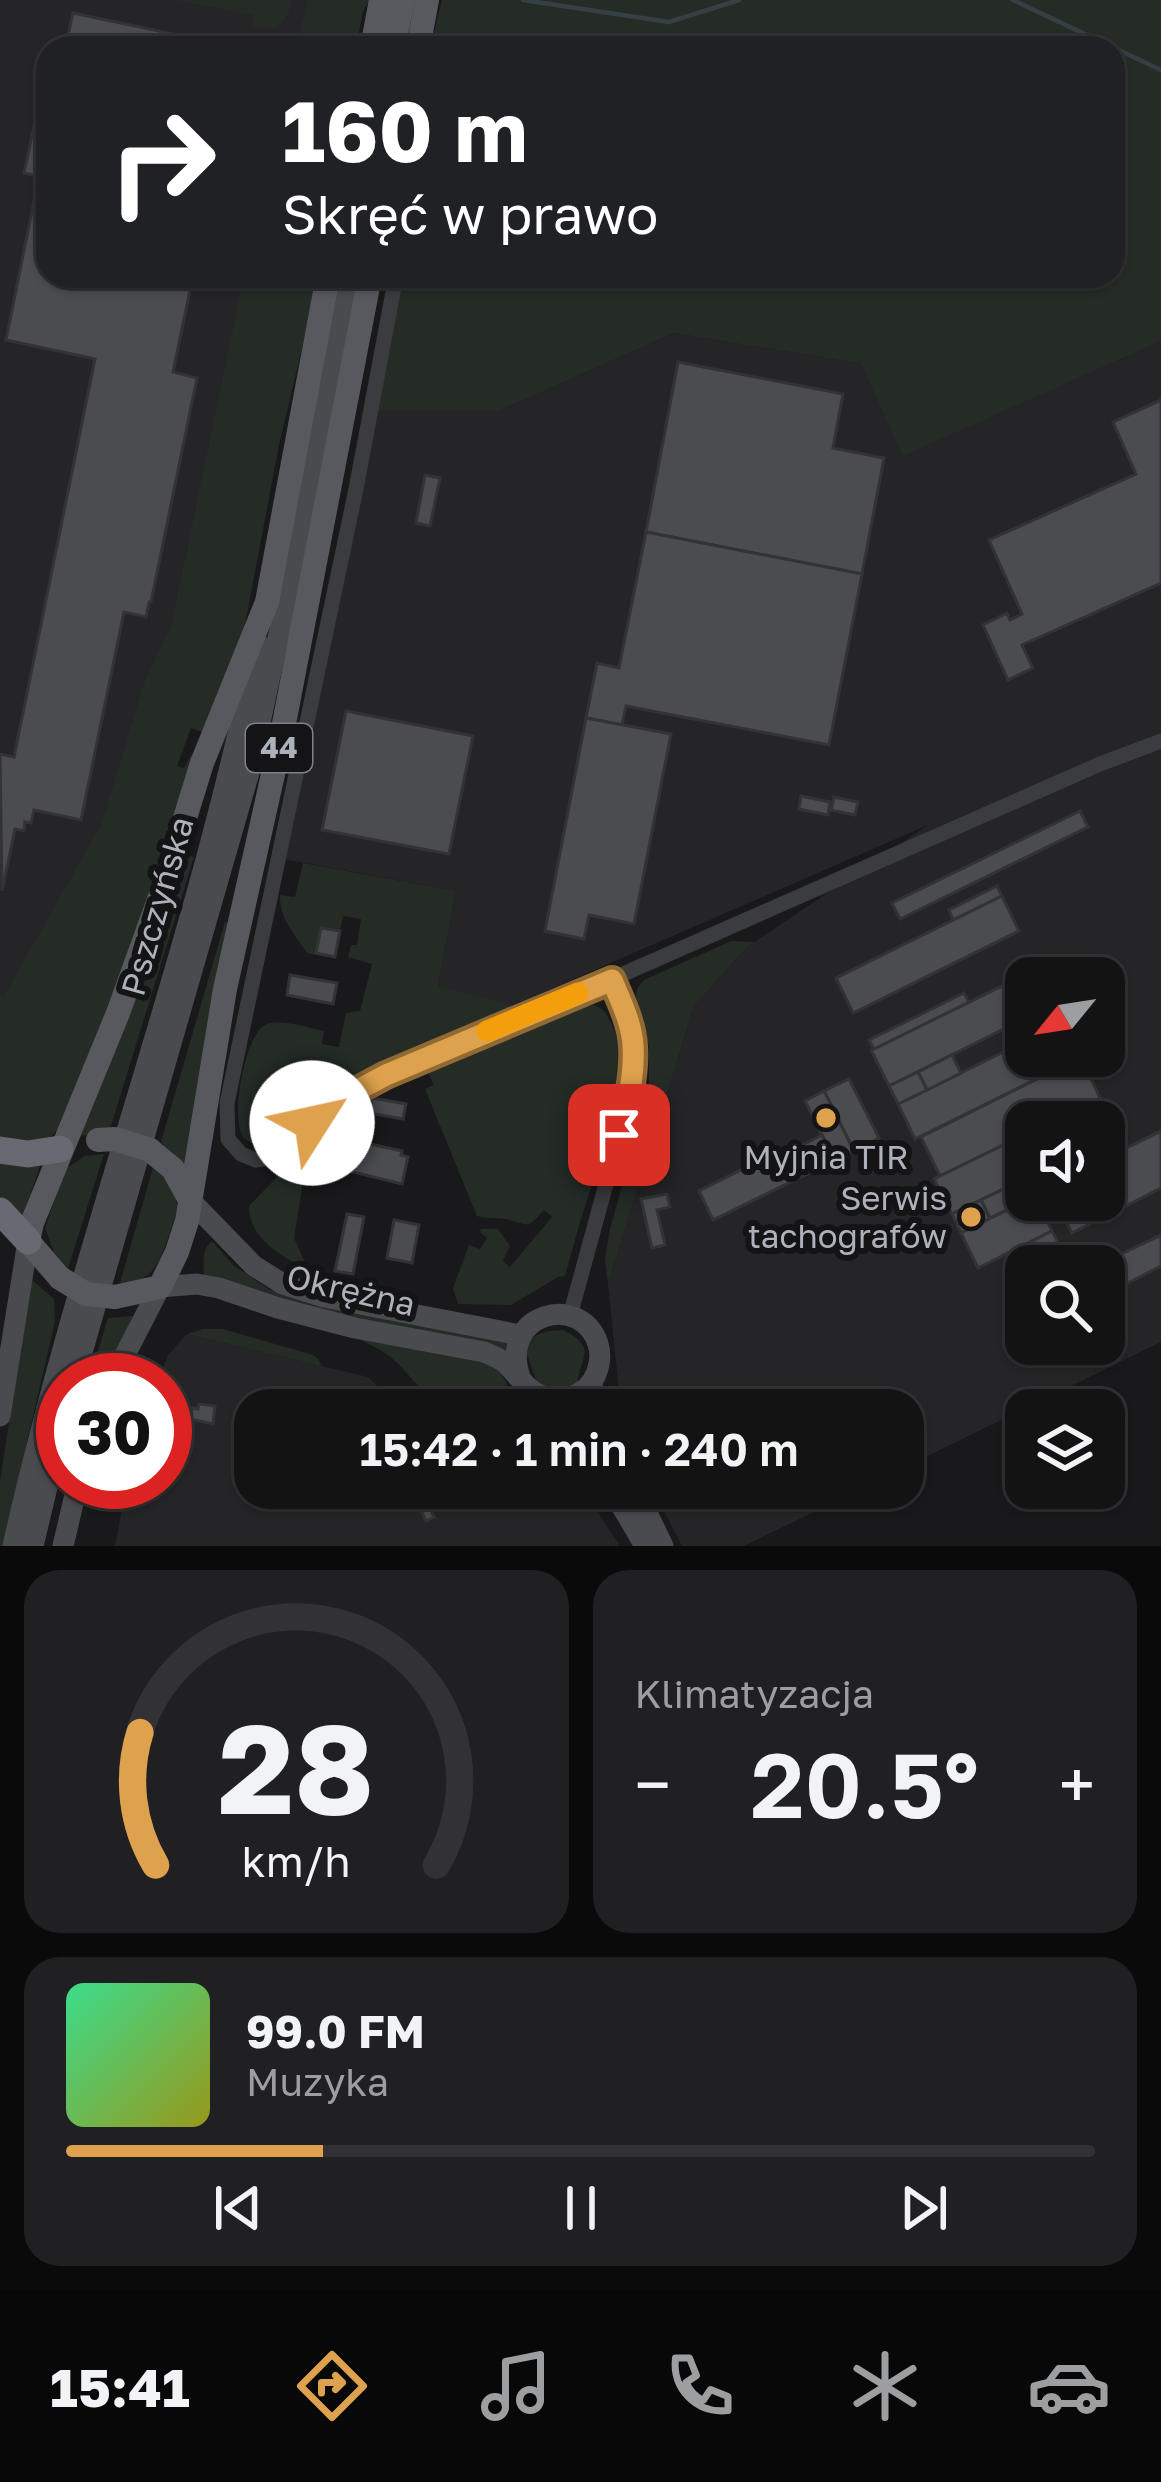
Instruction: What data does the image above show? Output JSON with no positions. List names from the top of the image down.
{
  "streets": {
    "main road": ["44", "Pszczyńska", "Okrężna"]
  },
  "crossings": [
    ["44", "Pszczyńska"],
    ["44", "Okrężna"]
  ],
  "places": ["Myjnia TIR", "Serwis tachografów"],
  "north": "bottom left",
  "page": {
    "turn": ["160 m", "Skręć w prawo"],
    "limit": "30",
    "trip": "15:42 · 1 min · 240 m",
    "tile": "Klimatyzacja",
    "heat": ["−", "20.5°", "+"],
    "song": ["99.0 FM", "Muzyka"],
    "tabs": "15:41",
    "gauge": ["28", "km/h"]
  }
}
